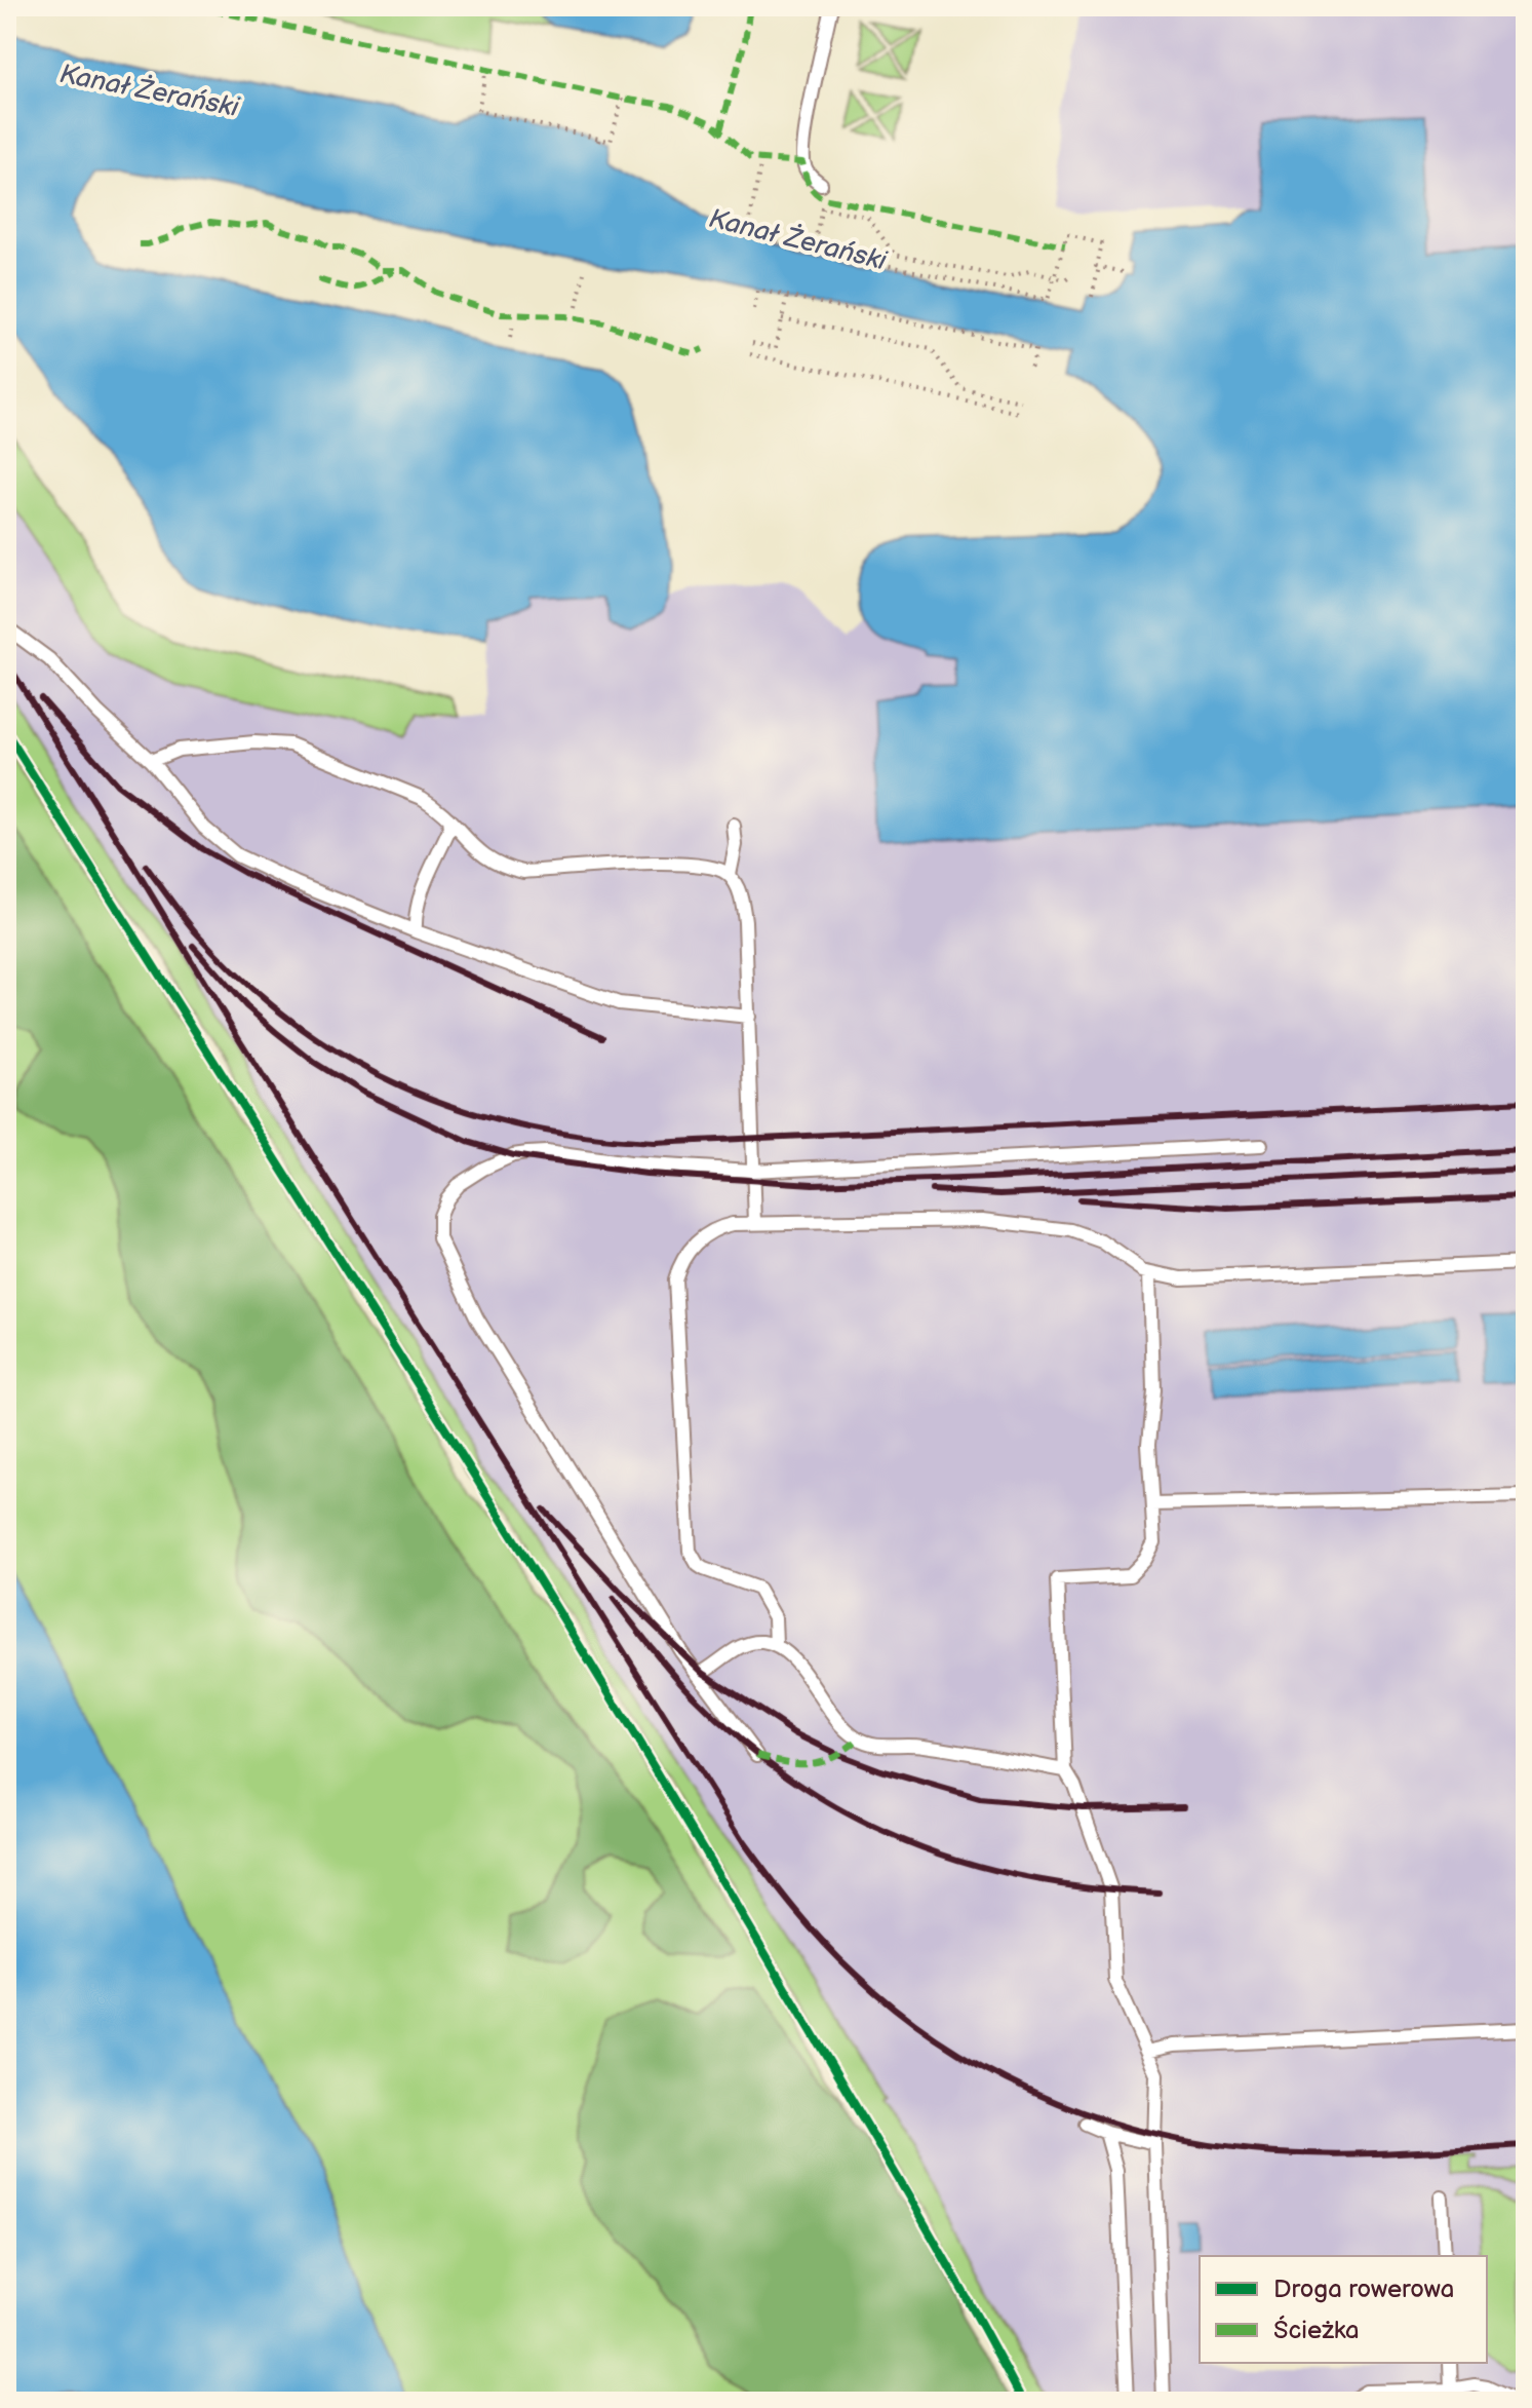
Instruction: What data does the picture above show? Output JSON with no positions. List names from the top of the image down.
{
  "water": ["Kanał Żerański"],
  "legend": ["Droga rowerowa", "Ścieżka"]
}
